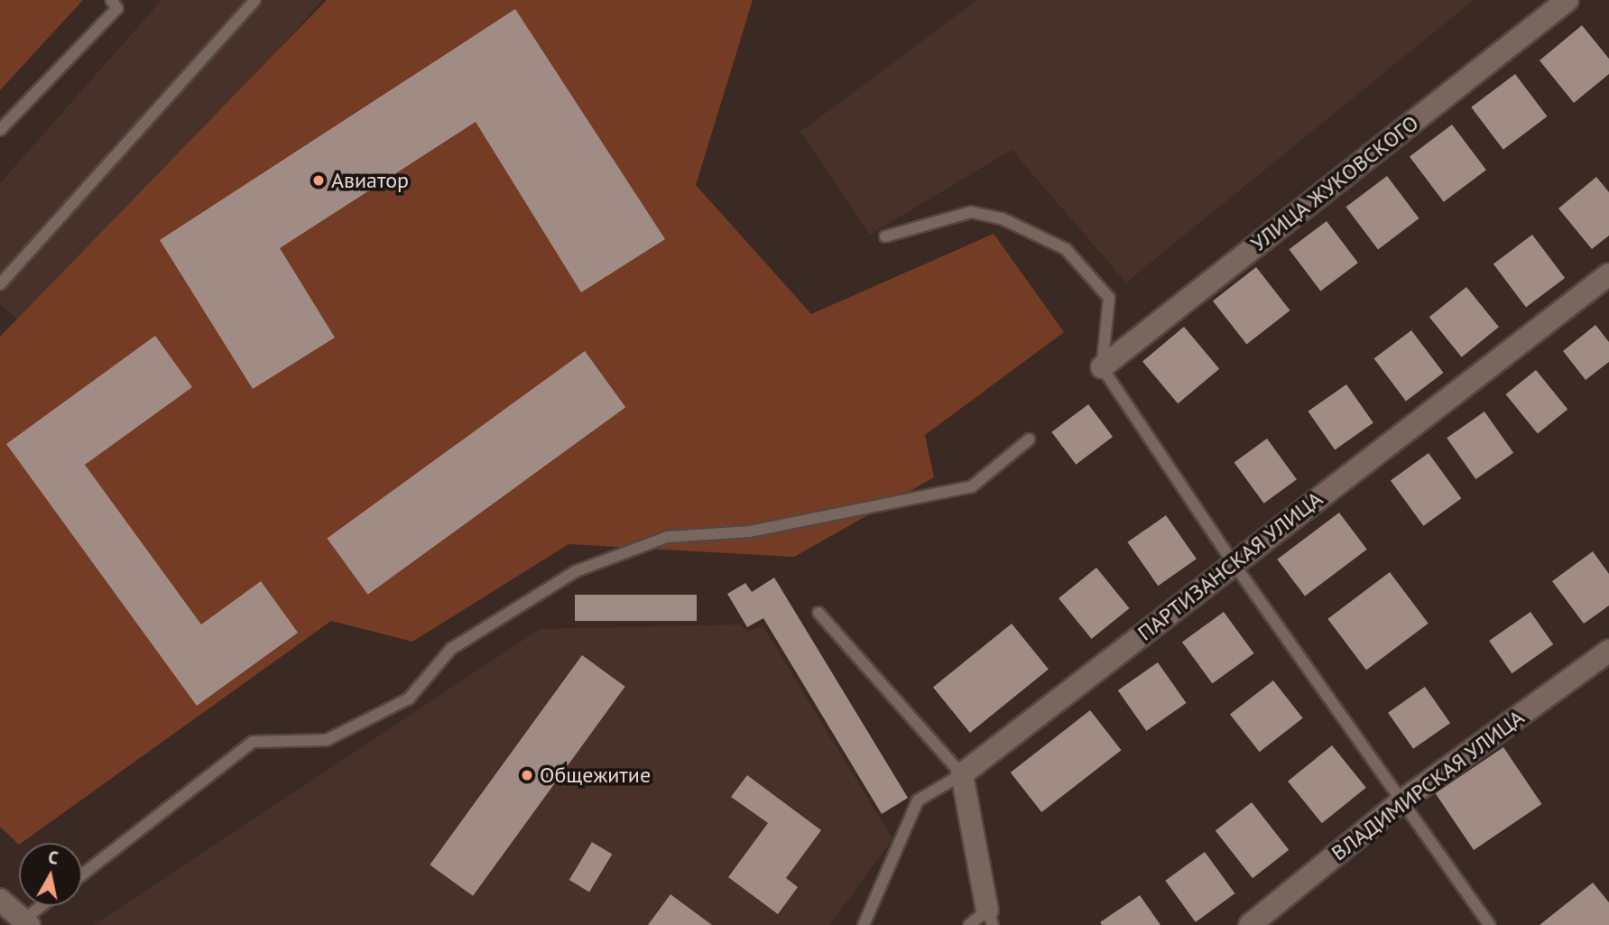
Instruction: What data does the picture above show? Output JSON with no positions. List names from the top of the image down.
{
  "streets": {
    "street": ["УЛИЦА ЖУКОВСКОГО", "ПАРТИЗАНСКАЯ УЛИЦА", "ВЛАДИМИРСКАЯ УЛИЦА"]
  },
  "places": ["Авиатор", "Общежитие"],
  "north": "top"
}
